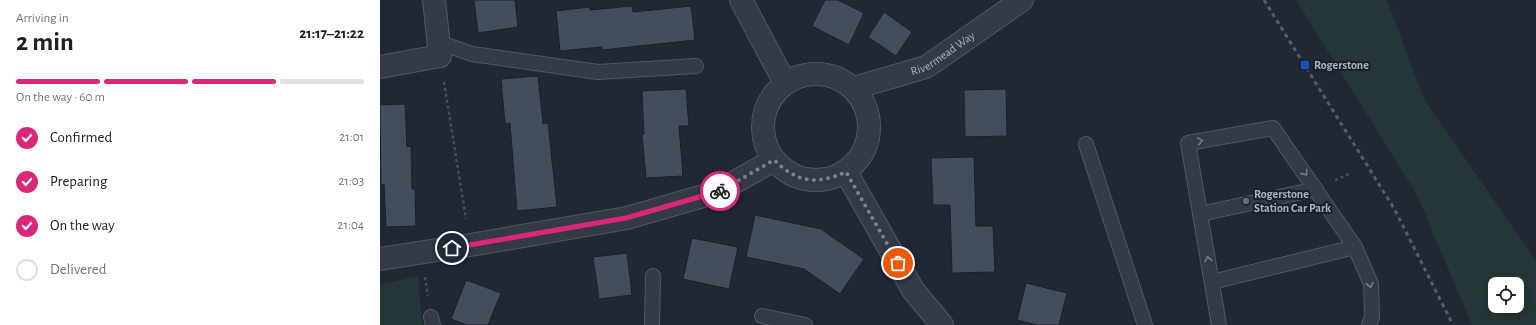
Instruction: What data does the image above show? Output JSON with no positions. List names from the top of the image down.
{
  "streets": {
    "street": ["Rivermead Way"]
  },
  "places": {
    "transit": ["Rogerstone"],
    "other": ["Rogerstone Station Car Park"]
  },
  "page": {
    "heading": ["2 min", "Arriving in", "21:17–21:22"],
    "bar": "On the way · 60 m",
    "list": [
      ["Confirmed", "21:01"],
      ["Preparing", "21:03"],
      ["On the way", "21:04"],
      "Delivered"
    ]
  }
}
